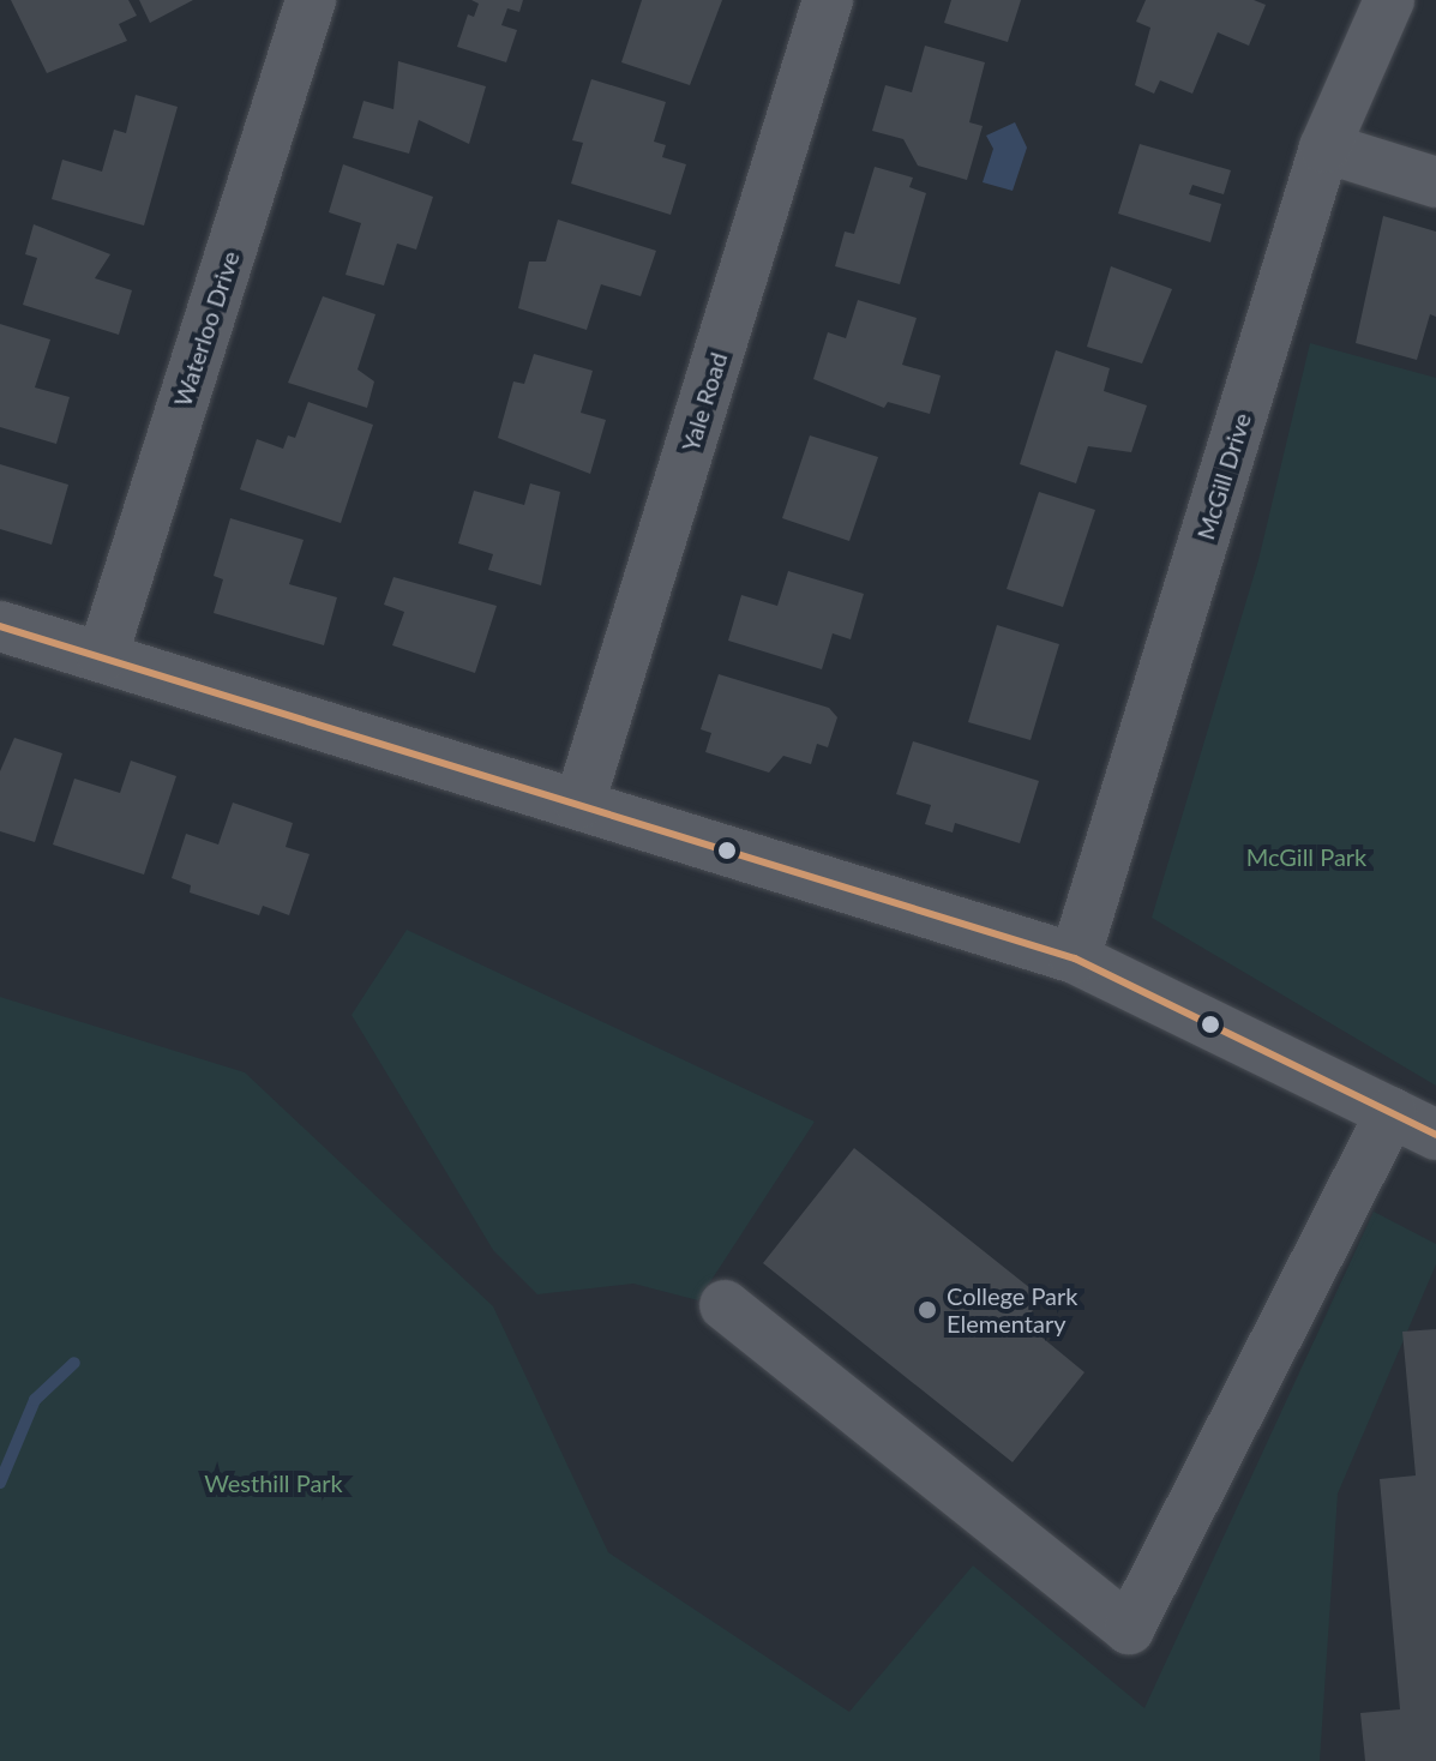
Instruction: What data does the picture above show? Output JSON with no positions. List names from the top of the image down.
{
  "streets": {
    "street": ["Waterloo Drive", "Yale Road", "McGill Drive"]
  },
  "parks": ["McGill Park", "Westhill Park"],
  "places": ["College Park Elementary"]
}
